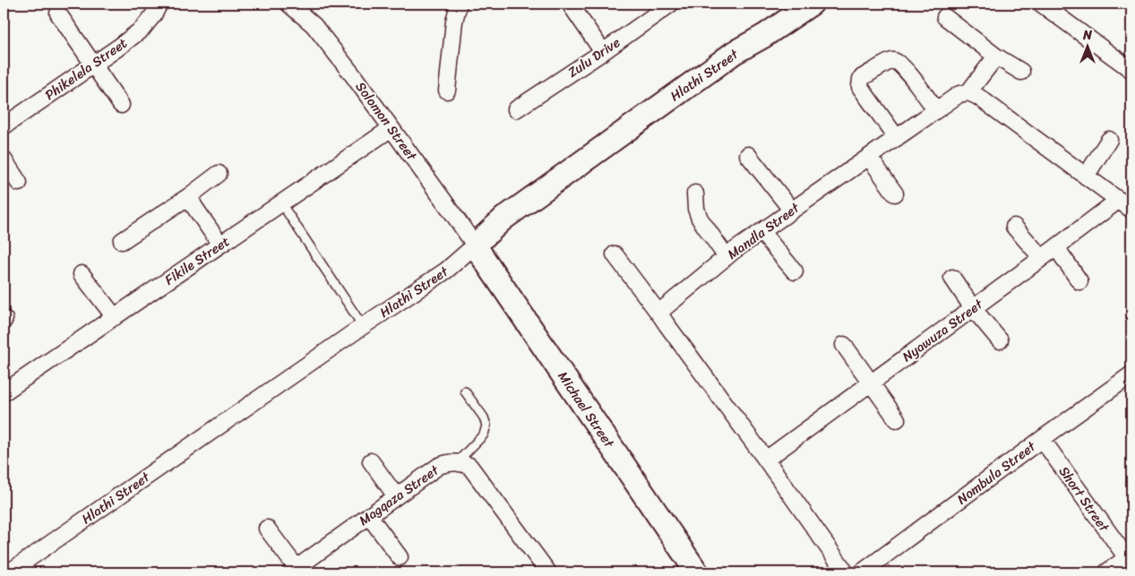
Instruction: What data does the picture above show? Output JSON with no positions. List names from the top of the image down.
{
  "streets": {
    "street": [
      "Zulu Drive",
      "Phikelela Street",
      "Hlathi Street",
      "Solomon Street",
      "Mandla Street",
      "Fikile Street",
      "Nyawuza Street",
      "Michael Street",
      "Nombula Street",
      "Magqaza Street",
      "Short Street"
    ]
  },
  "crossings": [
    ["Hlathi Street", "Solomon Street"],
    ["Hlathi Street", "Michael Street"],
    ["Solomon Street", "Fikile Street"],
    ["Solomon Street", "Michael Street"],
    ["Nombula Street", "Short Street"]
  ],
  "north": "top"
}
